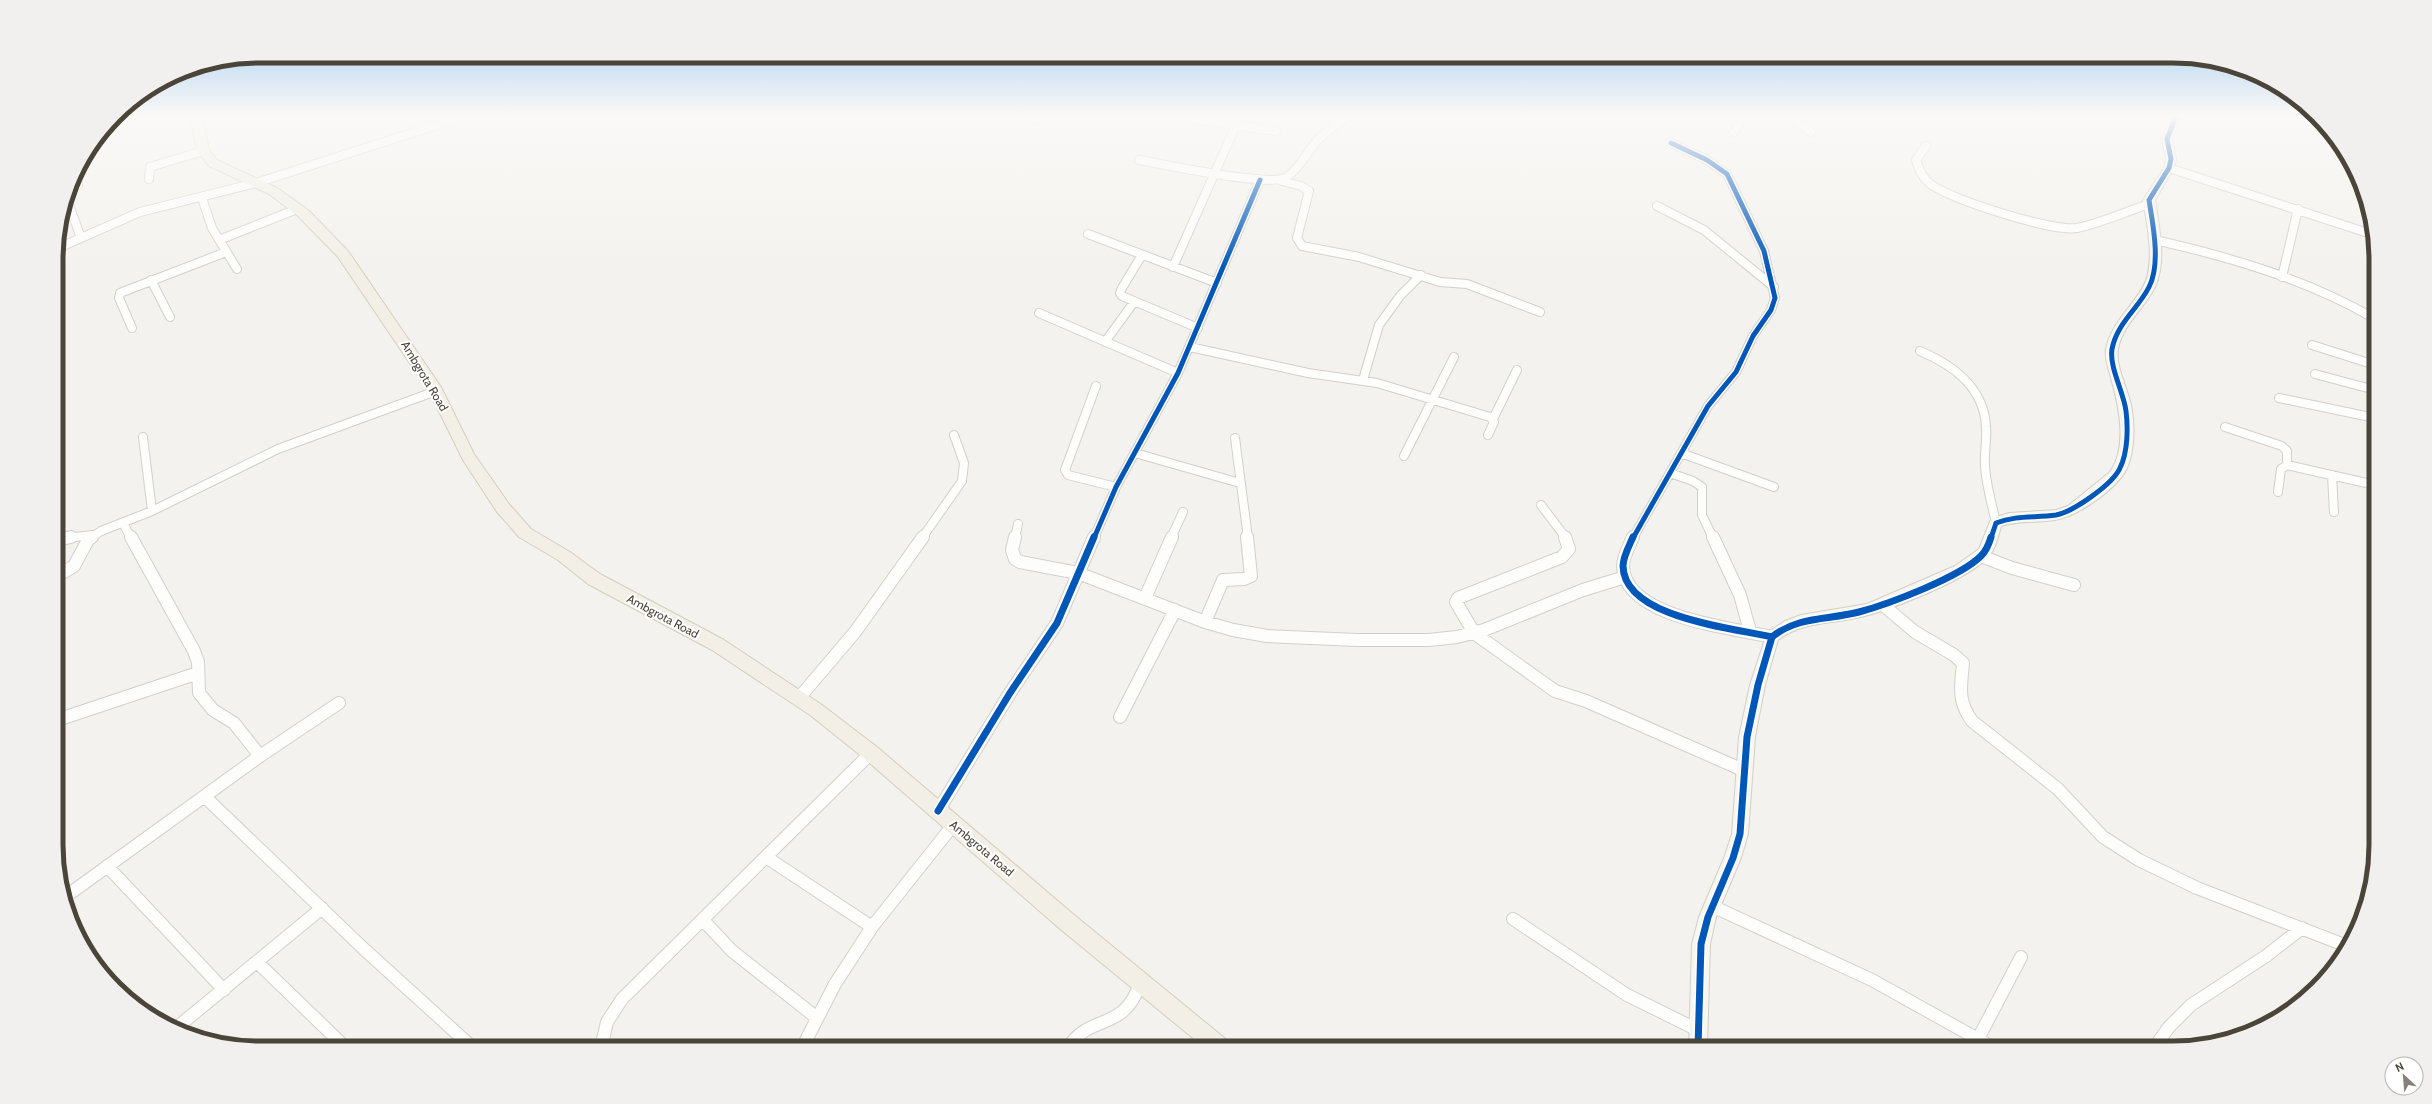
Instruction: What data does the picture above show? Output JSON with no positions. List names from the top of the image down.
{
  "streets": {
    "main road": ["Ambgrota Road"]
  },
  "north": "top left"
}
